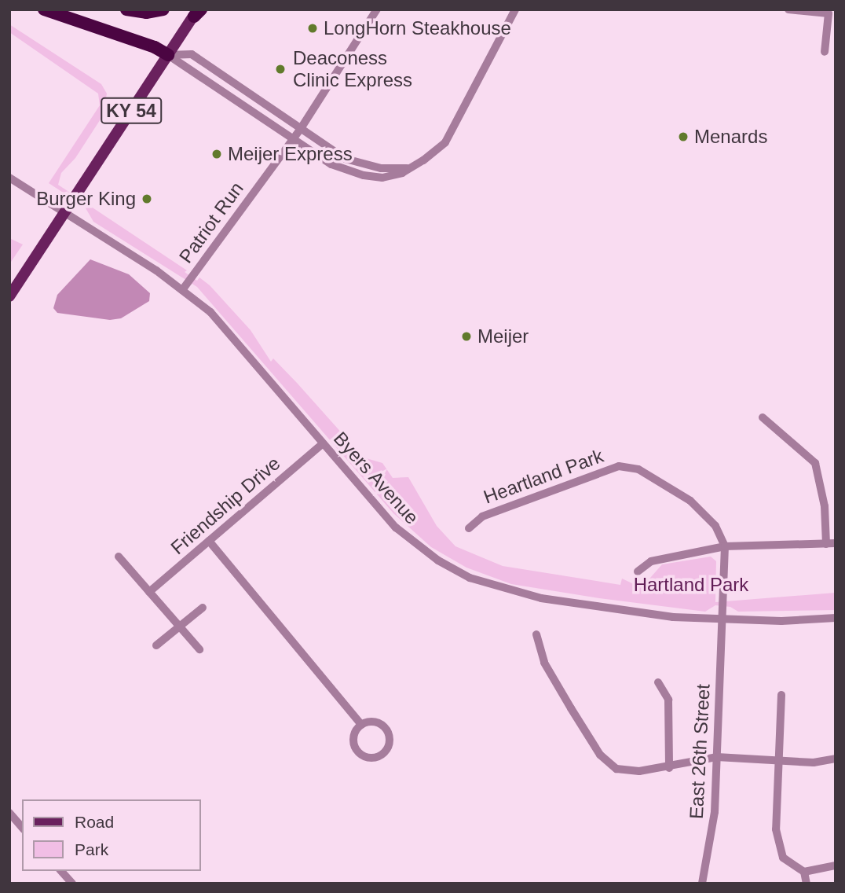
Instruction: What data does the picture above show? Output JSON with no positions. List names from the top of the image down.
{
  "streets": {
    "main road": ["KY 54"],
    "street": [
      "Patriot Run",
      "Heartland Park",
      "Byers Avenue",
      "Friendship Drive",
      "East 26th Street"
    ]
  },
  "crossings": [
    ["KY 54", "Byers Avenue"],
    ["Patriot Run", "Byers Avenue"],
    ["Byers Avenue", "Friendship Drive"],
    ["Byers Avenue", "East 26th Street"]
  ],
  "parks": ["Hartland Park"],
  "places": [
    "LongHorn Steakhouse",
    "Deaconess Clinic Express",
    "Menards",
    "Meijer Express",
    "Burger King",
    "Meijer"
  ],
  "legend": ["Road", "Park"]
}
